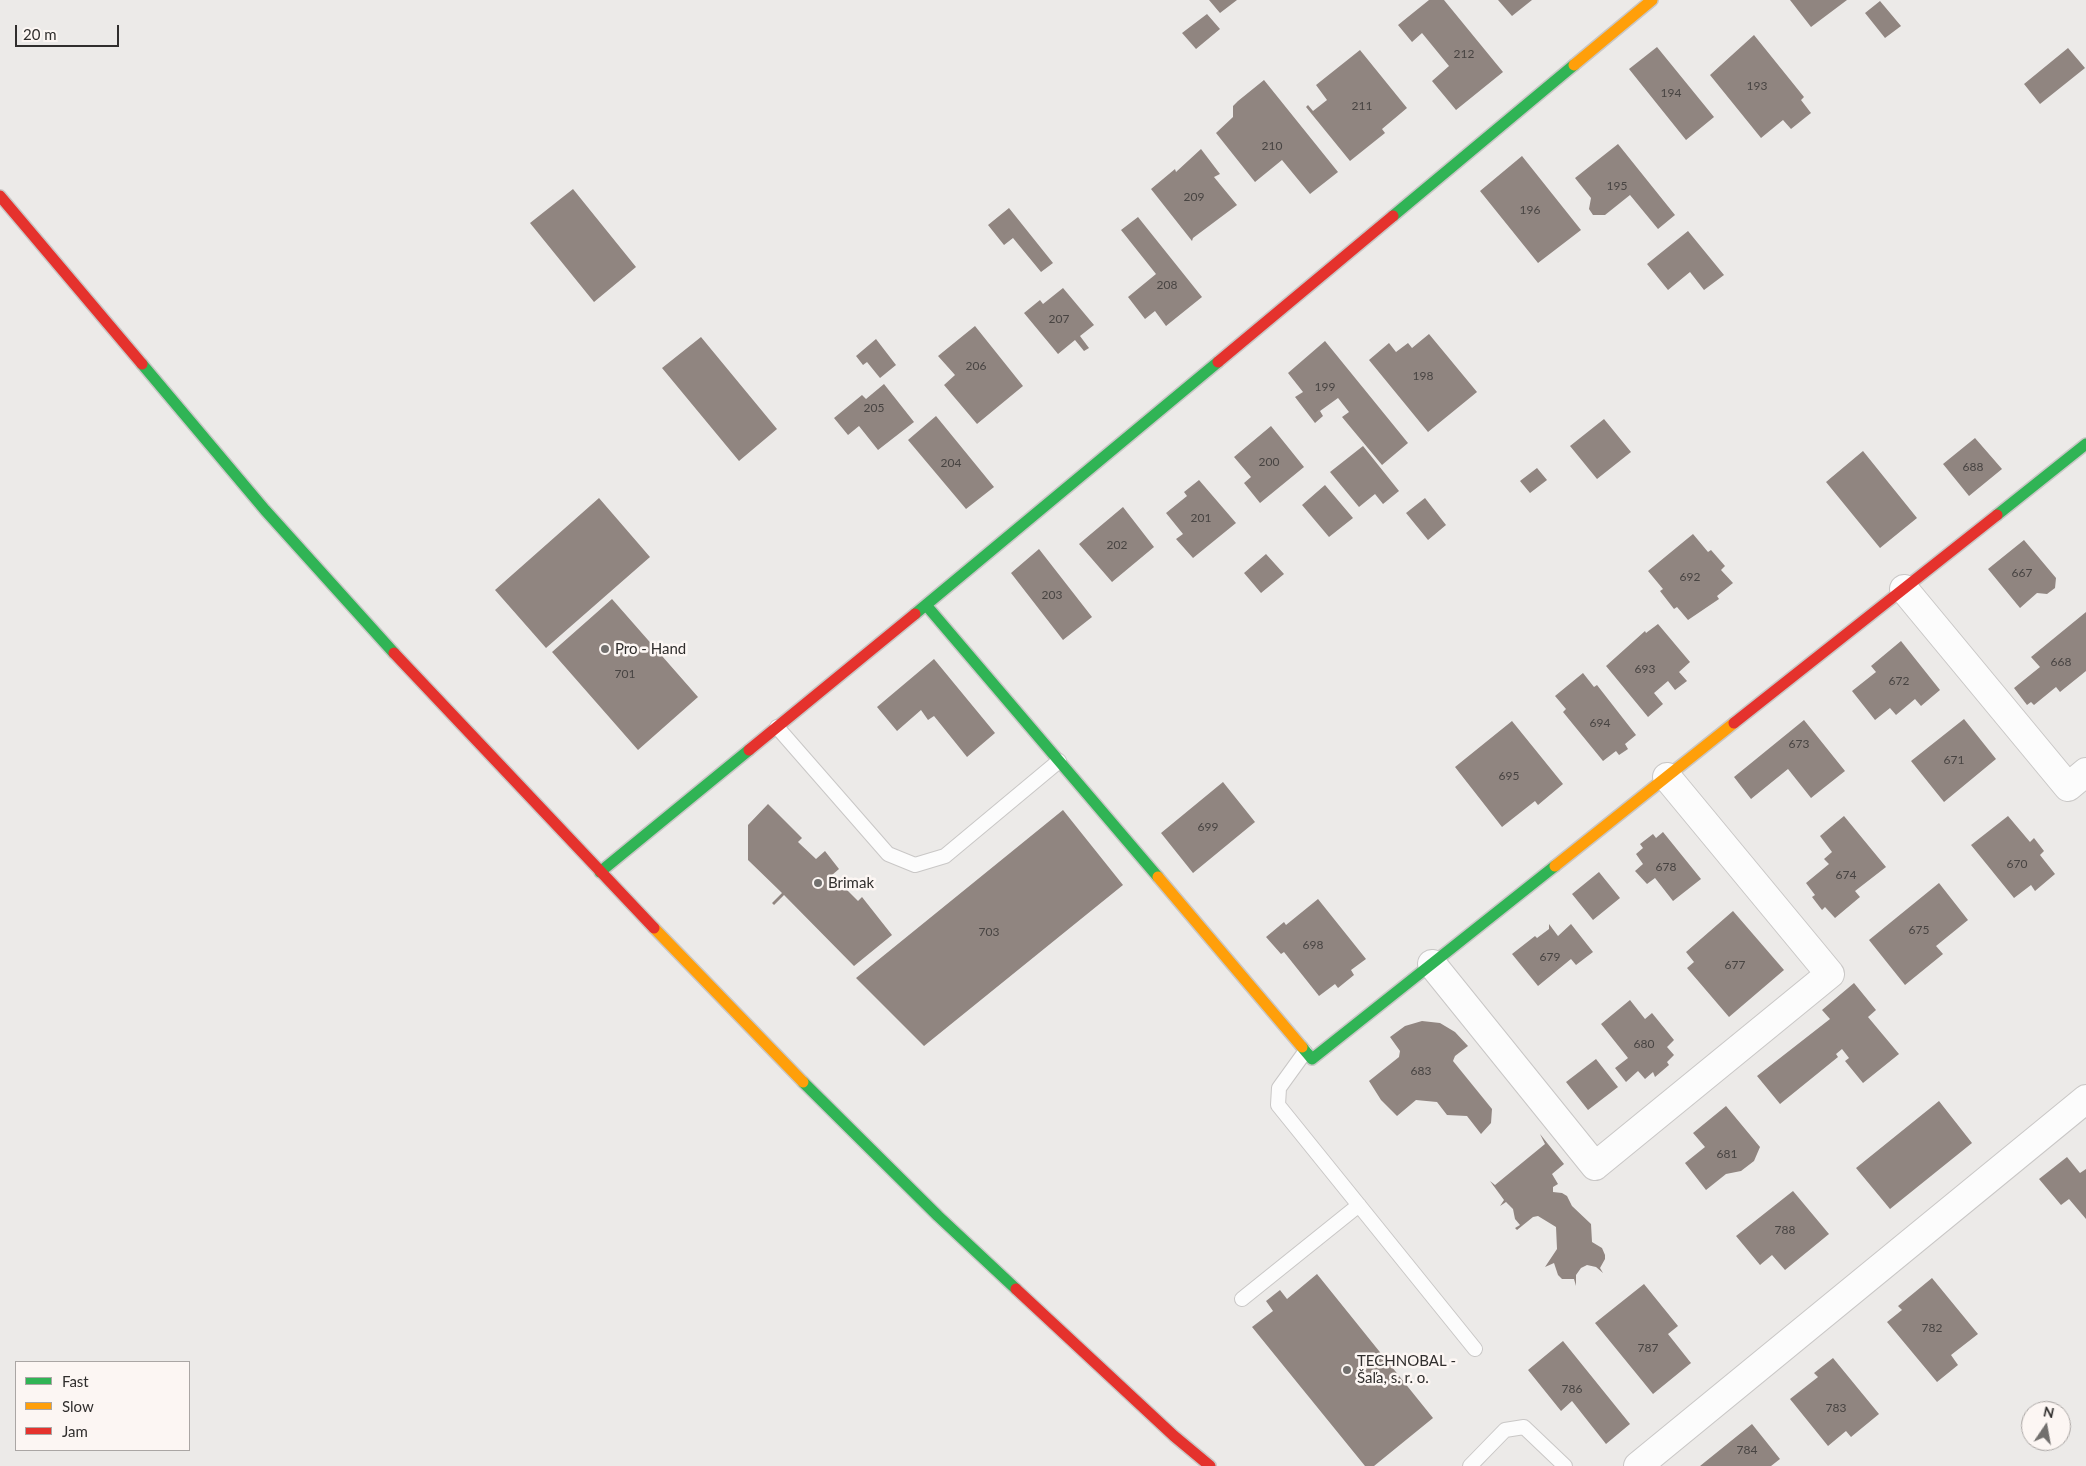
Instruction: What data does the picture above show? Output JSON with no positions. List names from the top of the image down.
{
  "places": ["Pro - Hand", "Brimak", "TECHNOBAL - Šaľa, s. r. o."],
  "house_numbers": [
    "212",
    "193",
    "194",
    "211",
    "210",
    "195",
    "209",
    "196",
    "208",
    "207",
    "206",
    "198",
    "199",
    "205",
    "200",
    "204",
    "688",
    "201",
    "202",
    "667",
    "692",
    "203",
    "668",
    "693",
    "701",
    "672",
    "694",
    "673",
    "671",
    "695",
    "699",
    "670",
    "678",
    "674",
    "675",
    "703",
    "698",
    "679",
    "677",
    "680",
    "683",
    "681",
    "788",
    "782",
    "787",
    "786",
    "783",
    "784"
  ],
  "legend": ["Fast", "Slow", "Jam"],
  "scale_bar": "20 m",
  "north": "top"
}
